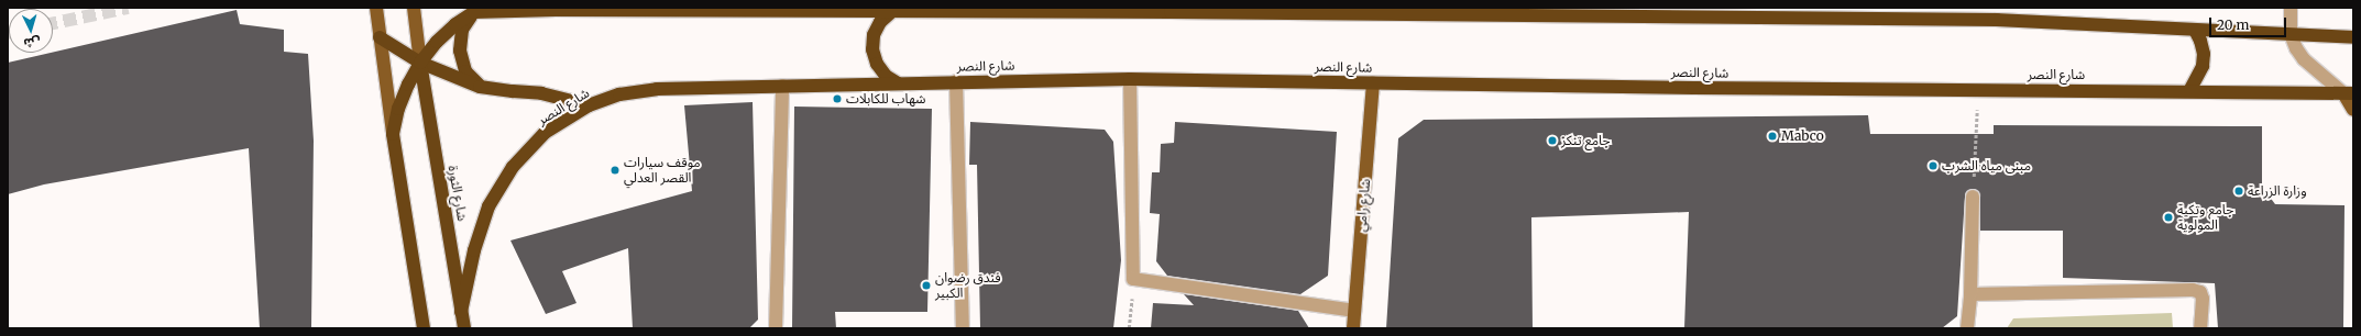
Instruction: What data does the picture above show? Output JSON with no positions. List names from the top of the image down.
{
  "streets": {
    "highway": ["شارع النصر", "شارع الثورة"],
    "main road": ["شارع رامي"]
  },
  "crossings": [
    ["شارع النصر", "شارع الثورة"],
    ["شارع النصر", "شارع رامي"]
  ],
  "places": [
    "شهاب للكابلات",
    "Mabco",
    "جامع تنكز",
    "مبنى مياه الشرب",
    "موقف سيارات القصر العدلي",
    "وزارة الزراعة",
    "جامع وتكية المولوية",
    "فندق رضوان الكبير"
  ],
  "scale_bar": "20 m",
  "north": "bottom"
}
